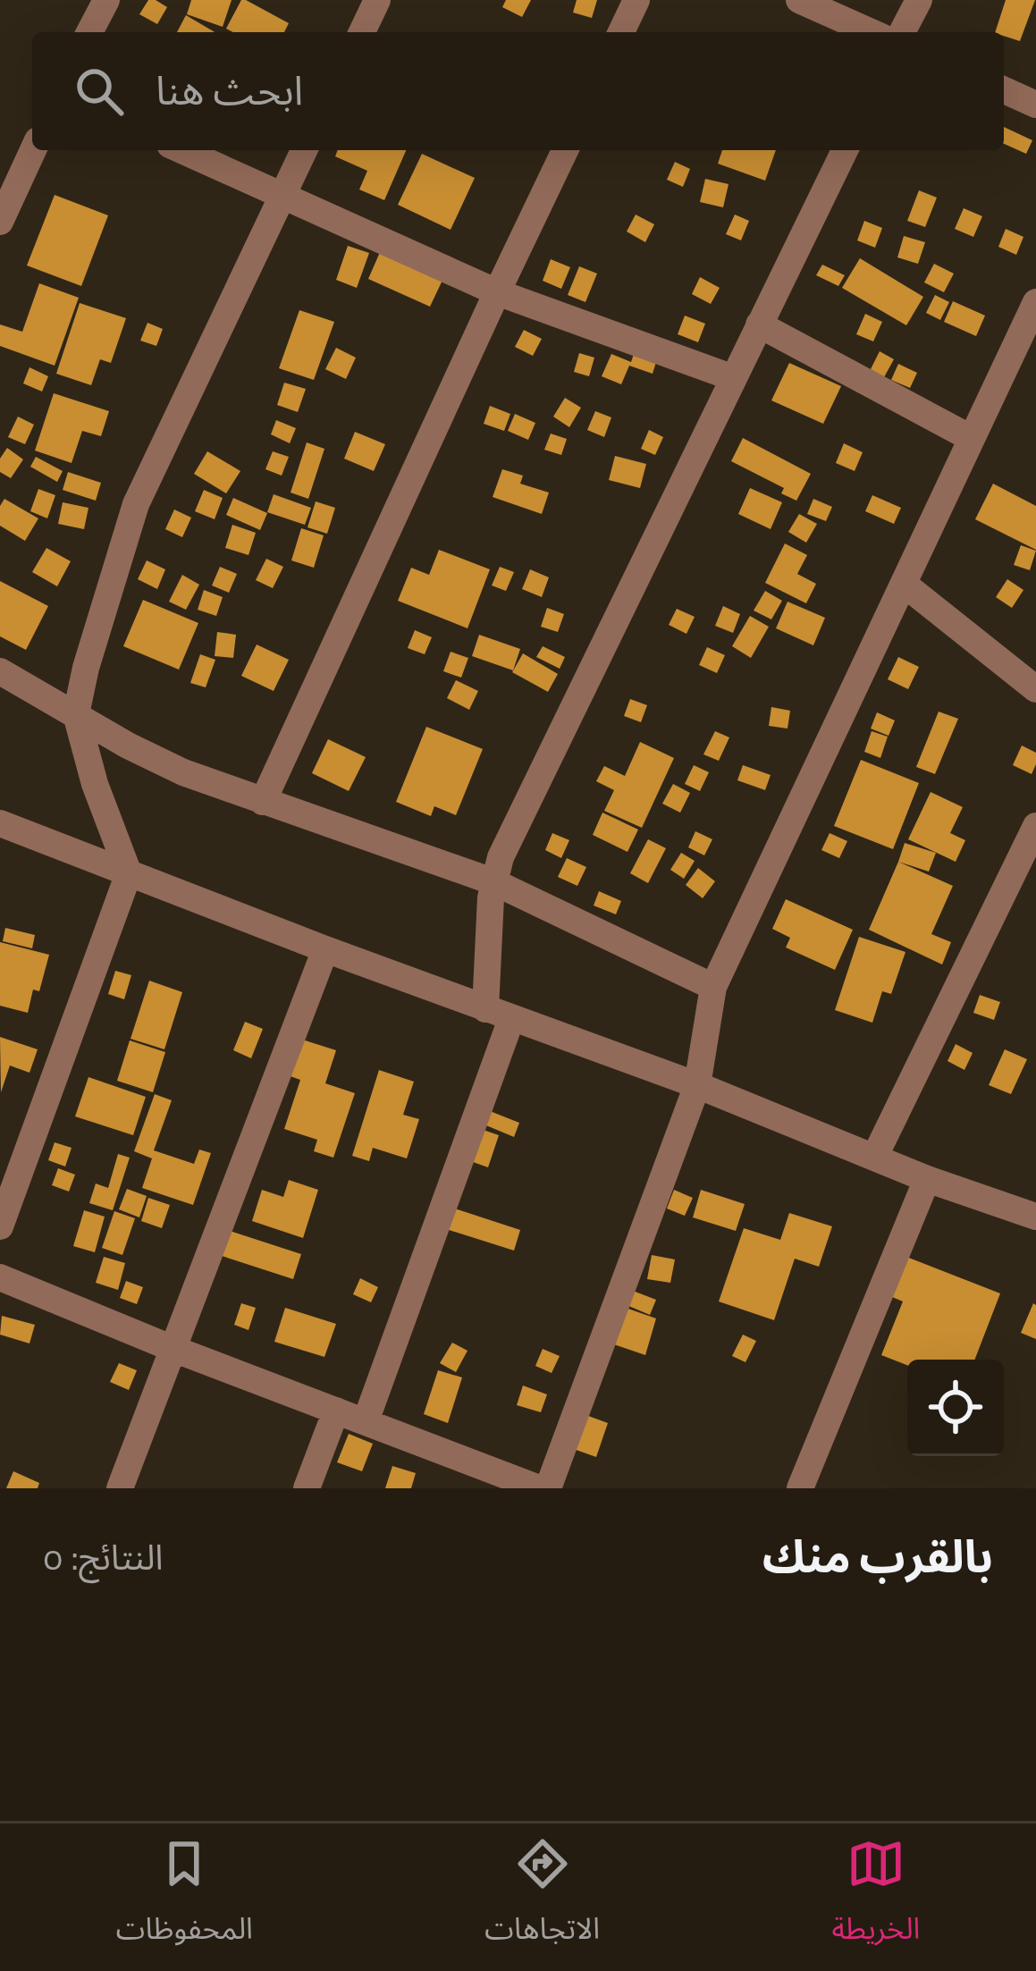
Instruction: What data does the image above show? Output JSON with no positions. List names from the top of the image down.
{
  "page": {
    "search": "ابحث هنا",
    "heading": ["بالقرب منك", "النتائج: 0"],
    "nav": ["الخريطة", "الاتجاهات", "المحفوظات"]
  }
}
